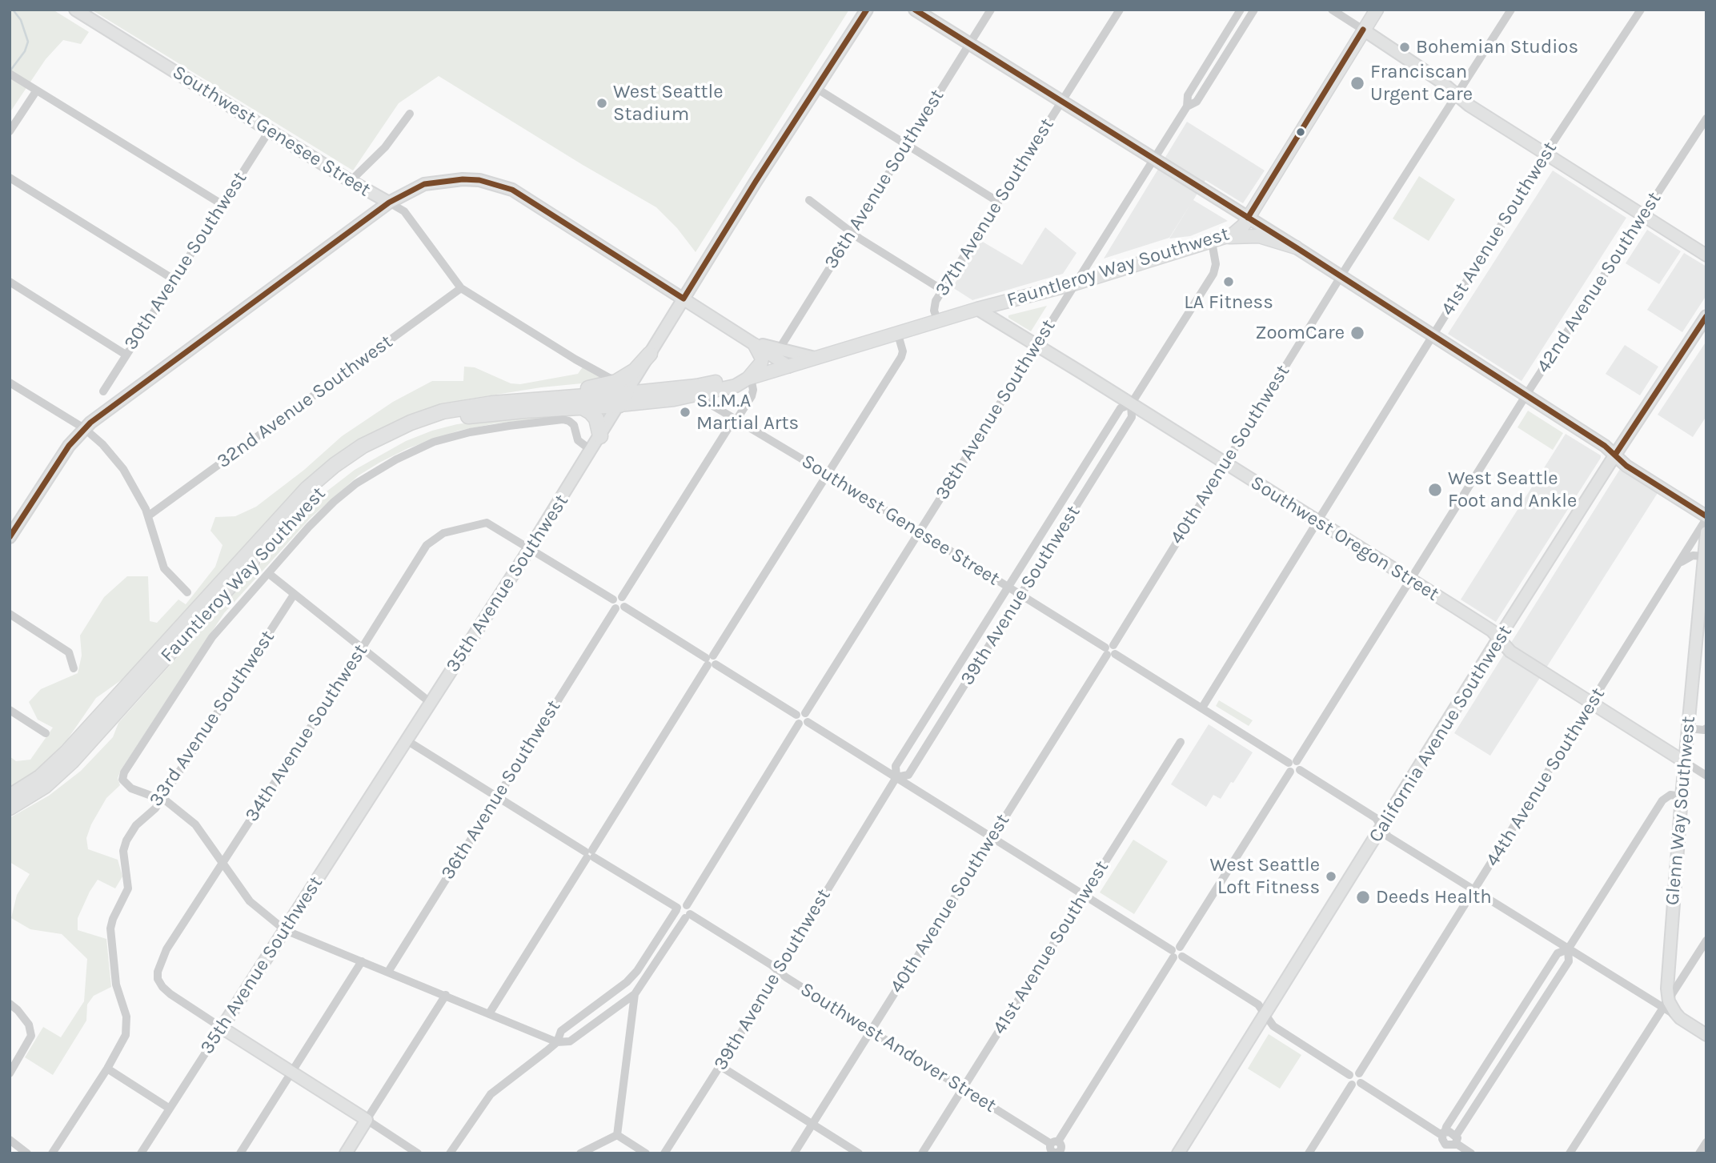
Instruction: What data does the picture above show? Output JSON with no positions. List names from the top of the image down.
{
  "streets": {
    "highway": ["Fauntleroy Way Southwest"],
    "street": [
      "Southwest Genesee Street",
      "36th Avenue Southwest",
      "37th Avenue Southwest",
      "41st Avenue Southwest",
      "30th Avenue Southwest",
      "42nd Avenue Southwest",
      "32nd Avenue Southwest",
      "38th Avenue Southwest",
      "40th Avenue Southwest",
      "Southwest Oregon Street",
      "35th Avenue Southwest",
      "39th Avenue Southwest",
      "33rd Avenue Southwest",
      "34th Avenue Southwest",
      "California Avenue Southwest",
      "44th Avenue Southwest",
      "Glenn Way Southwest",
      "Southwest Andover Street"
    ]
  },
  "crossings": [
    ["Southwest Genesee Street", "41st Avenue Southwest"],
    ["Southwest Genesee Street", "30th Avenue Southwest"],
    ["Southwest Genesee Street", "Fauntleroy Way Southwest"],
    ["Southwest Genesee Street", "42nd Avenue Southwest"],
    ["Southwest Genesee Street", "32nd Avenue Southwest"],
    ["Southwest Genesee Street", "38th Avenue Southwest"],
    ["Southwest Genesee Street", "40th Avenue Southwest"],
    ["Southwest Genesee Street", "39th Avenue Southwest"],
    ["Southwest Genesee Street", "California Avenue Southwest"],
    ["Southwest Genesee Street", "44th Avenue Southwest"],
    ["Southwest Genesee Street", "Glenn Way Southwest"],
    ["37th Avenue Southwest", "Fauntleroy Way Southwest"],
    ["41st Avenue Southwest", "Southwest Oregon Street"],
    ["41st Avenue Southwest", "Southwest Andover Street"],
    ["Fauntleroy Way Southwest", "38th Avenue Southwest"],
    ["Fauntleroy Way Southwest", "Southwest Oregon Street"],
    ["Fauntleroy Way Southwest", "35th Avenue Southwest"],
    ["Fauntleroy Way Southwest", "39th Avenue Southwest"],
    ["Fauntleroy Way Southwest", "33rd Avenue Southwest"],
    ["42nd Avenue Southwest", "Southwest Oregon Street"],
    ["38th Avenue Southwest", "Southwest Oregon Street"],
    ["38th Avenue Southwest", "Southwest Andover Street"],
    ["40th Avenue Southwest", "Southwest Oregon Street"],
    ["40th Avenue Southwest", "Southwest Andover Street"],
    ["Southwest Oregon Street", "39th Avenue Southwest"],
    ["Southwest Oregon Street", "California Avenue Southwest"],
    ["Southwest Oregon Street", "44th Avenue Southwest"],
    ["Southwest Oregon Street", "Glenn Way Southwest"],
    ["35th Avenue Southwest", "34th Avenue Southwest"],
    ["39th Avenue Southwest", "Southwest Andover Street"]
  ],
  "places": [
    "Bohemian Studios",
    "Franciscan Urgent Care",
    "West Seattle Stadium",
    "LA Fitness",
    "ZoomCare",
    "S.I.M.A Martial Arts",
    "West Seattle Foot and Ankle",
    "West Seattle Loft Fitness",
    "Deeds Health"
  ]
}
